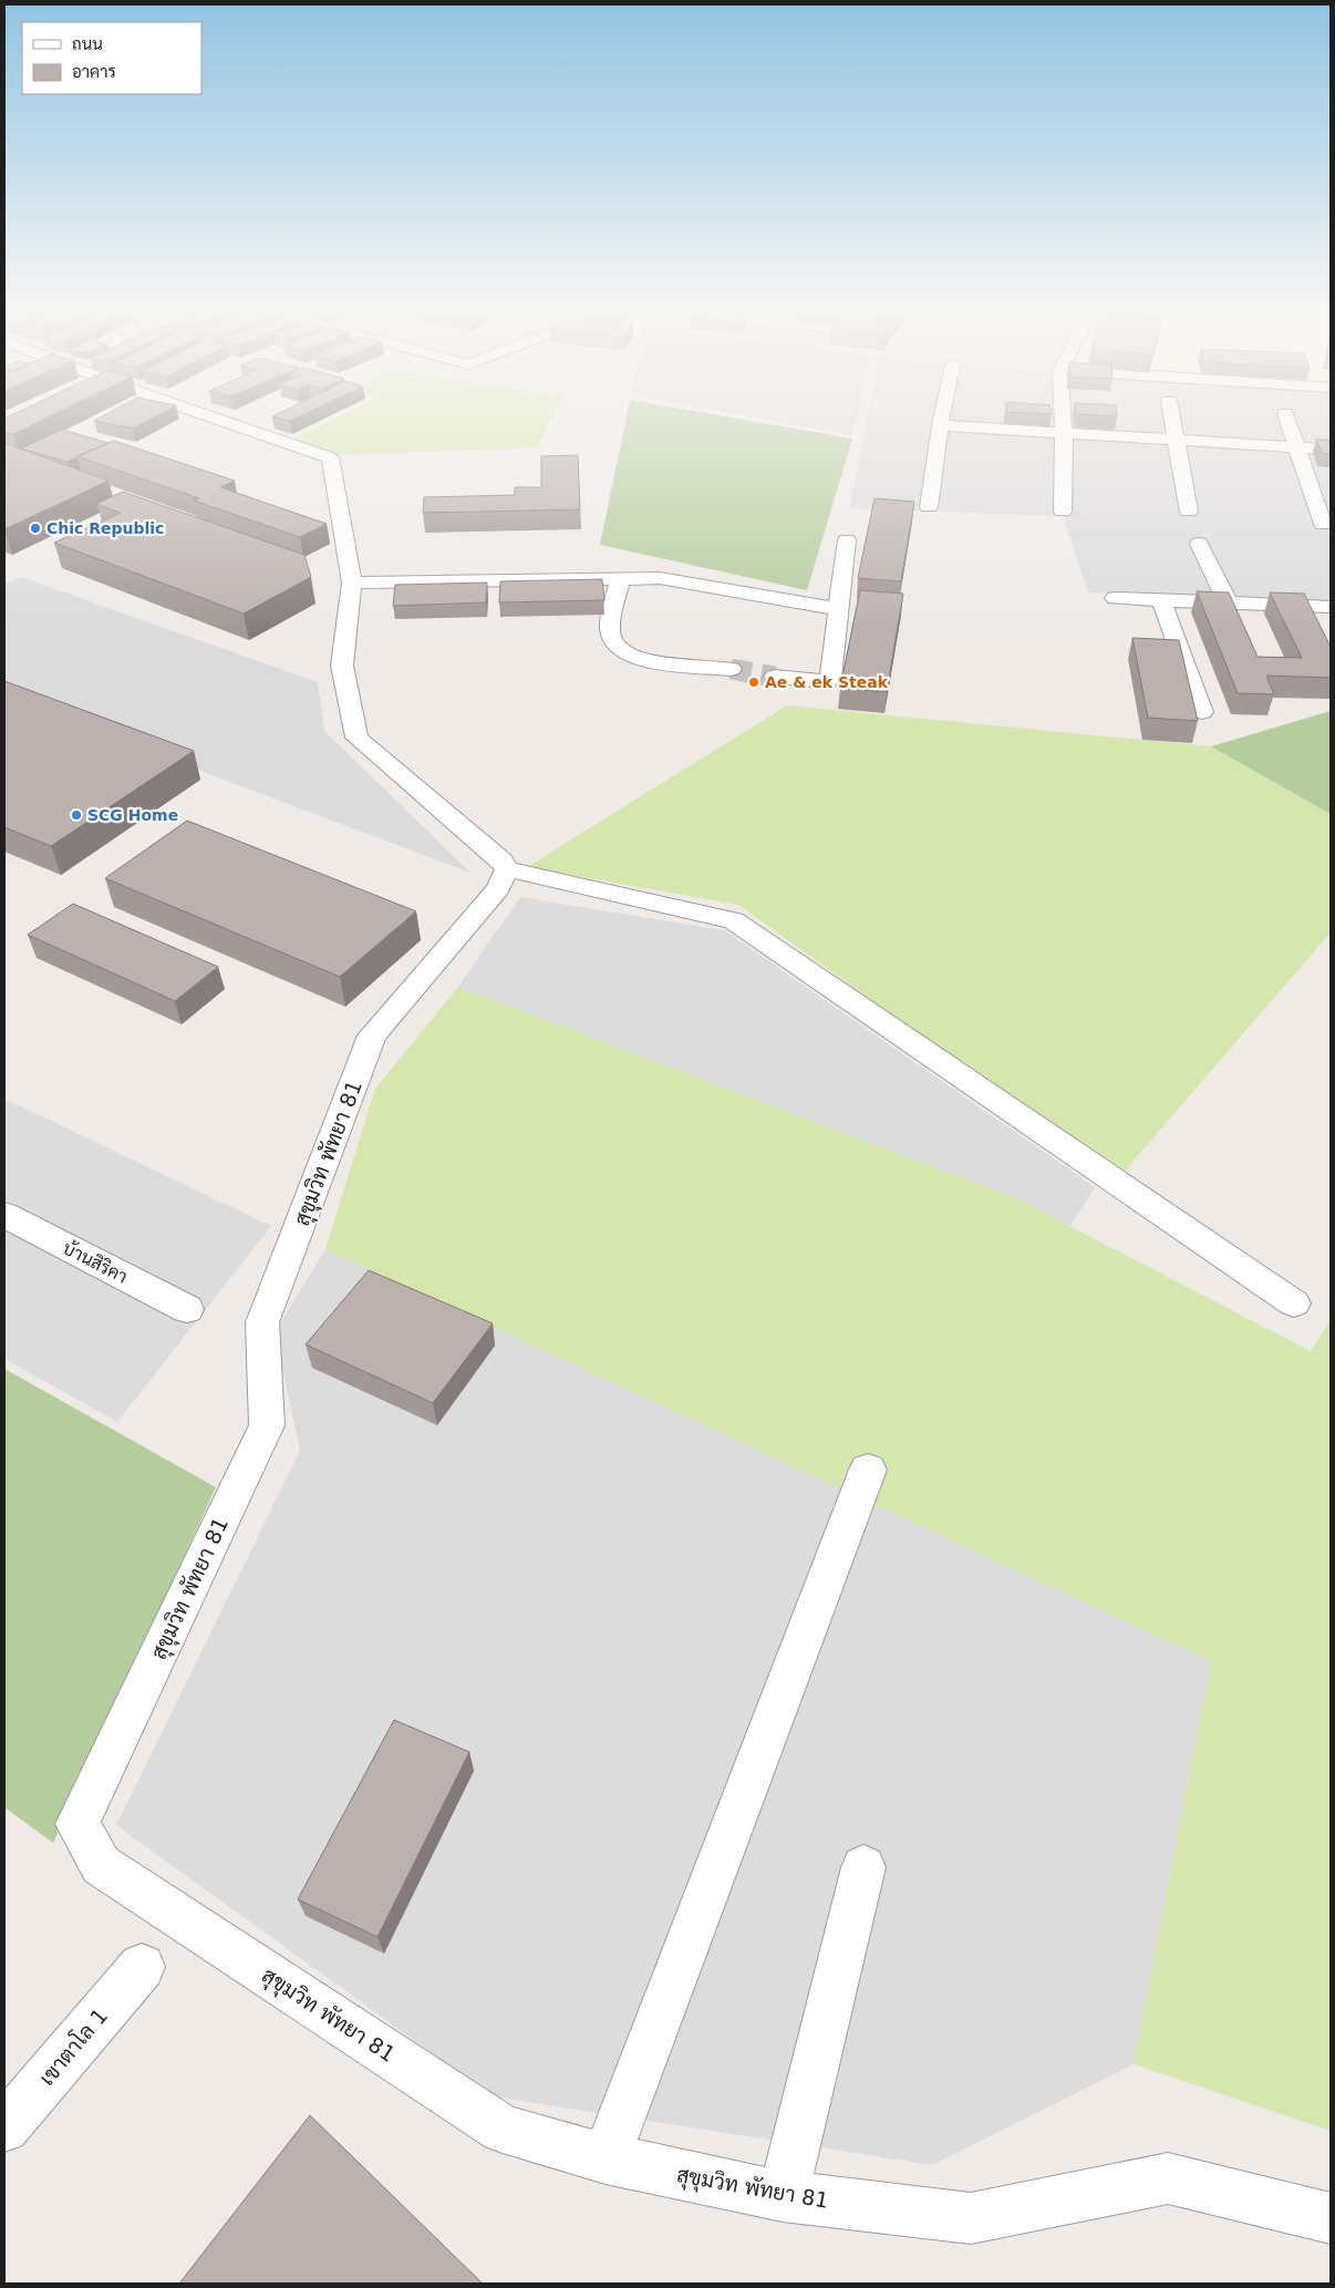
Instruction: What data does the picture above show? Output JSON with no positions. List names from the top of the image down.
{
  "streets": {
    "street": ["สุขุมวิท พัทยา 81", "บ้านสิริคา", "เขาตาโล 1"]
  },
  "places": ["Chic Republic", "Ae & ek Steak", "SCG Home"],
  "legend": ["ถนน", "อาคาร"]
}
